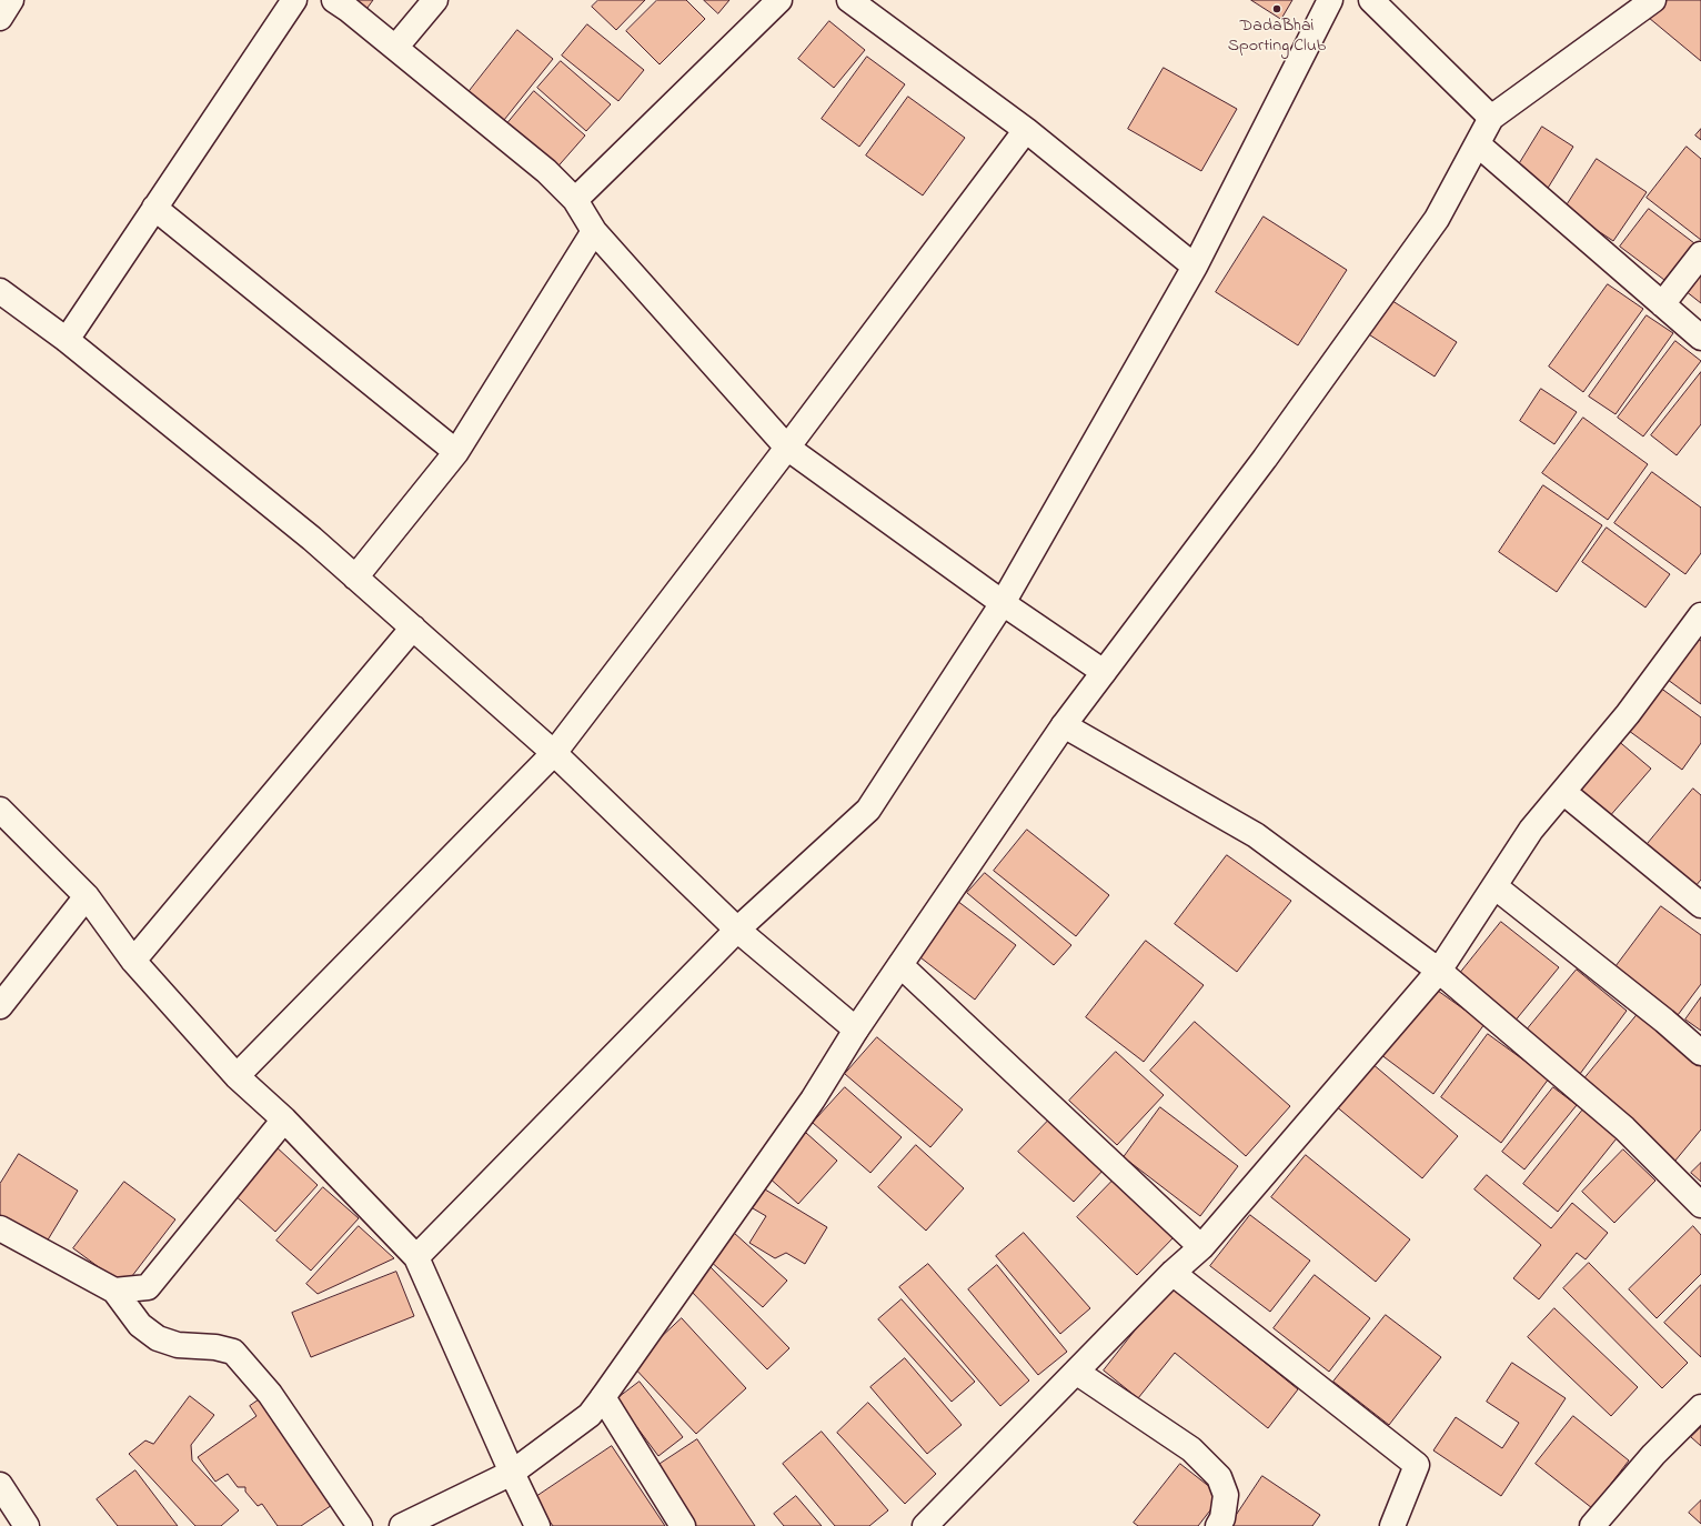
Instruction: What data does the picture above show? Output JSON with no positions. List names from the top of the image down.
{
  "places": ["DadaBhai Sporting Club"]
}
